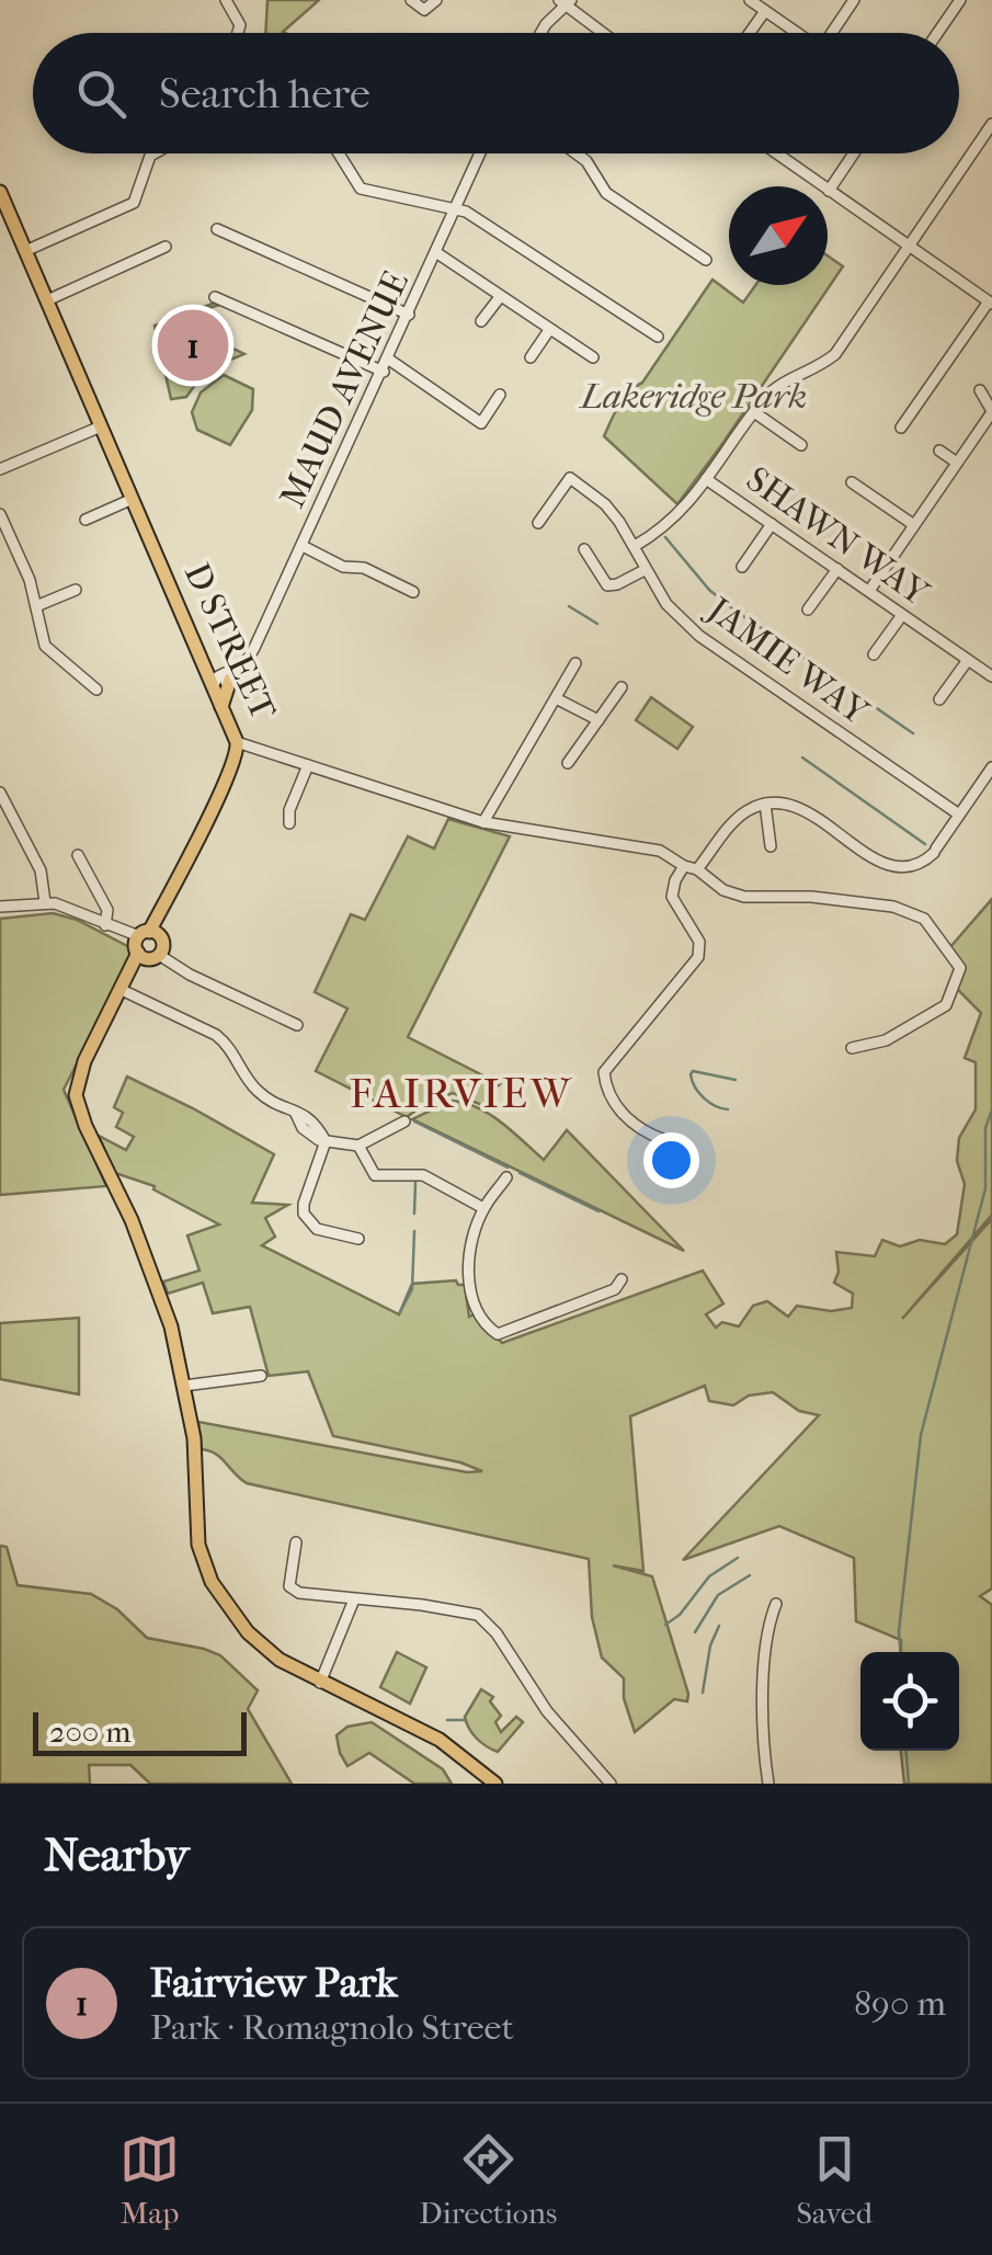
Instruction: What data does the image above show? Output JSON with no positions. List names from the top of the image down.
{
  "streets": {
    "main road": ["D STREET"],
    "street": ["MAUD AVENUE", "SHAWN WAY", "JAMIE WAY"]
  },
  "crossings": [
    ["MAUD AVENUE", "D STREET"]
  ],
  "districts": ["FAIRVIEW"],
  "parks": ["Lakeridge Park"],
  "scale_bar": "200 m",
  "north": "top right",
  "page": {
    "search": "Search here",
    "pins": "1",
    "scale": "200 m",
    "heading": "Nearby",
    "list": [
      {
        "mark": "1",
        "name": "Fairview Park",
        "note": "Park · Romagnolo Street",
        "value": "890 m"
      }
    ],
    "nav": ["Map", "Directions", "Saved"]
  }
}
